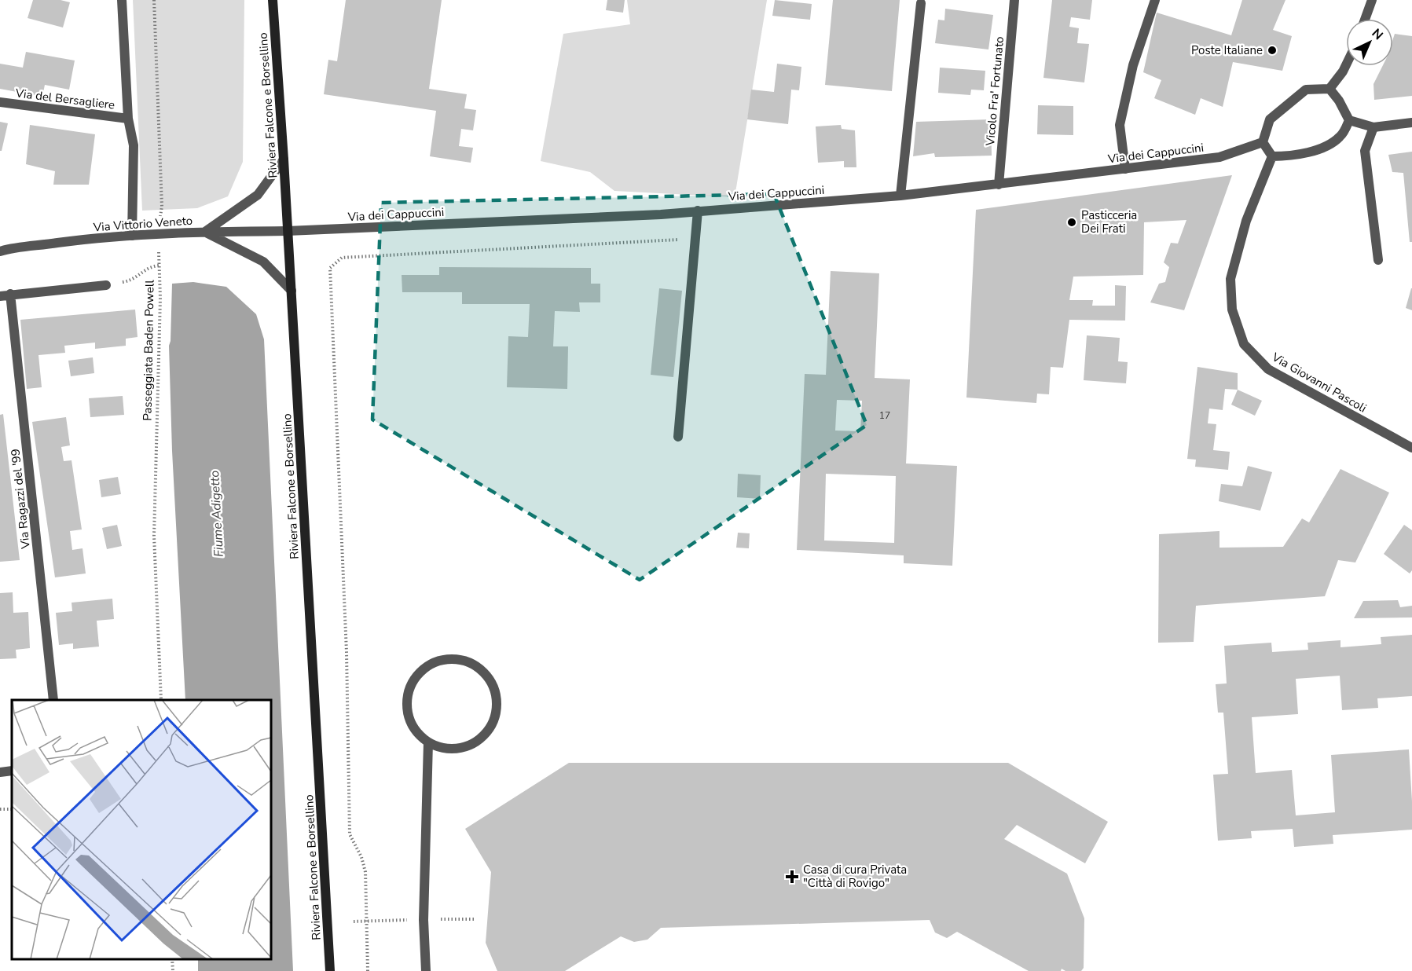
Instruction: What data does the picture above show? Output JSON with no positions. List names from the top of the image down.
{
  "streets": {
    "main road": ["Riviera Falcone e Borsellino"],
    "street": [
      "Vicolo Fra' Fortunato",
      "Via del Bersagliere",
      "Via dei Cappuccini",
      "Via Vittorio Veneto",
      "Via Giovanni Pascoli",
      "Via Ragazzi del '99"
    ],
    "path": ["Passeggiata Baden Powell"]
  },
  "crossings": [
    ["Vicolo Fra' Fortunato", "Via dei Cappuccini"],
    ["Via del Bersagliere", "Via Vittorio Veneto"],
    ["Riviera Falcone e Borsellino", "Via dei Cappuccini"],
    ["Riviera Falcone e Borsellino", "Via Vittorio Veneto"],
    ["Via dei Cappuccini", "Via Vittorio Veneto"],
    ["Via dei Cappuccini", "Via Giovanni Pascoli"],
    ["Via Vittorio Veneto", "Passeggiata Baden Powell"]
  ],
  "water": ["Fiume Adigetto"],
  "places": {
    "other": ["Poste Italiane", "Pasticceria Dei Frati"],
    "health": ["Casa di cura Privata \"Città di Rovigo\""]
  },
  "house_numbers": ["17"],
  "north": "top right"
}
